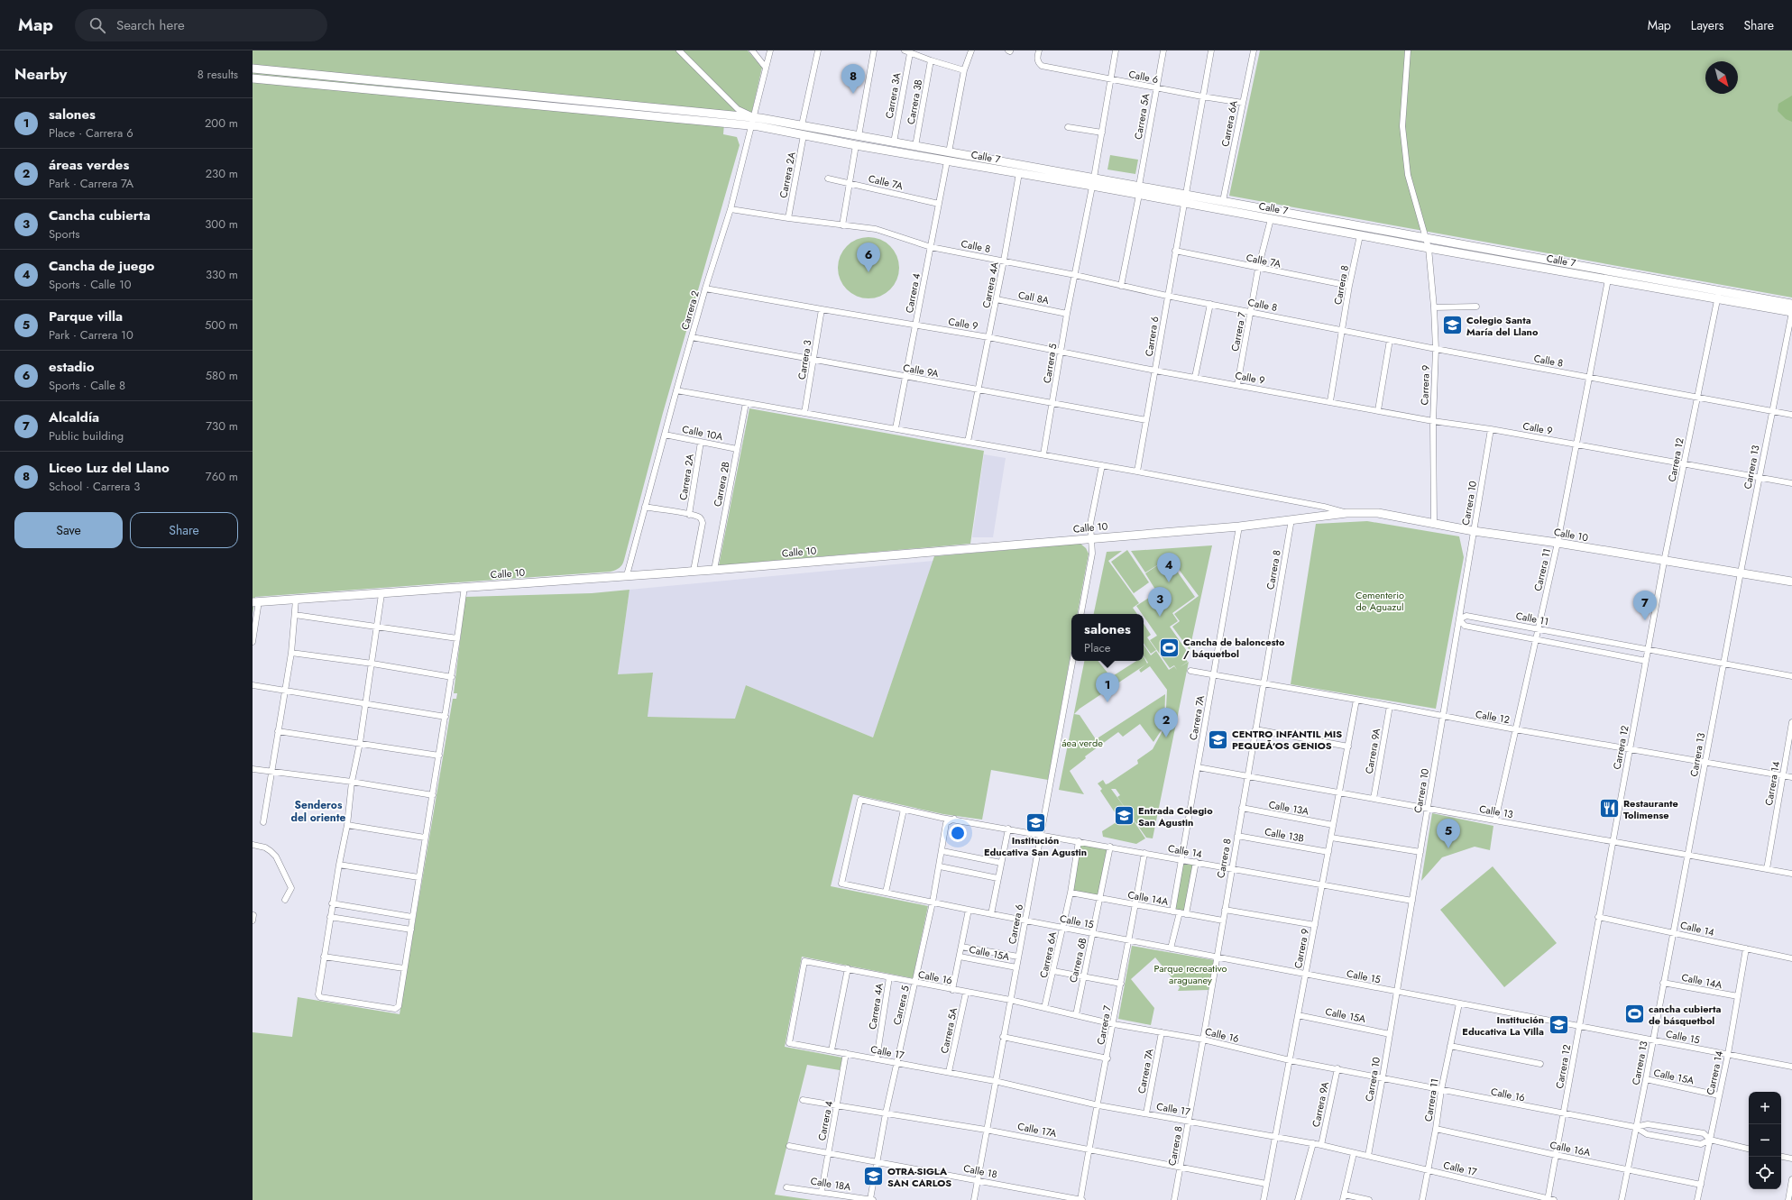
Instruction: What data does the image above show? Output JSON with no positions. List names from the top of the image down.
{
  "streets": {
    "main road": ["Calle 7", "Calle 10"],
    "street": [
      "Calle 6",
      "Carrera 3A",
      "Carrera 3B",
      "Carrera 5A",
      "Carrera 6A",
      "Carrera 2A",
      "Calle 7A",
      "Calle 8",
      "Carrera 4A",
      "Carrera 8",
      "Carrera 4",
      "Call 8A",
      "Carrera 2",
      "Calle 9",
      "Carrera 7",
      "Carrera 6",
      "Carrera 3",
      "Carrera 5",
      "Calle 9A",
      "Carrera 9",
      "Calle 10A",
      "Carrera 12",
      "Carrera 13",
      "Carrera 2B",
      "Carrera 10",
      "Carrera 11",
      "Calle 11",
      "Calle 12",
      "Carrera 7A",
      "Carrera 9A",
      "Carrera 14",
      "Calle 13A",
      "Calle 13",
      "Calle 13B",
      "Calle 14",
      "Calle 14A",
      "Calle 15",
      "Calle 15A",
      "Carrera 6B",
      "Calle 16",
      "Calle 17",
      "Calle 17A",
      "Calle 16A",
      "Calle 18",
      "Calle 18A"
    ]
  },
  "crossings": [
    ["Calle 6", "Carrera 5A"],
    ["Calle 6", "Carrera 6A"],
    ["Carrera 3A", "Calle 7"],
    ["Carrera 3B", "Calle 7"],
    ["Carrera 5A", "Calle 7"],
    ["Carrera 5A", "Calle 16"],
    ["Carrera 5A", "Calle 17"],
    ["Carrera 6A", "Calle 7"],
    ["Carrera 6A", "Calle 14"],
    ["Carrera 6A", "Calle 14A"],
    ["Carrera 6A", "Calle 15"],
    ["Carrera 6A", "Calle 16"],
    ["Calle 7", "Carrera 2A"],
    ["Calle 7", "Carrera 4A"],
    ["Calle 7", "Carrera 8"],
    ["Calle 7", "Carrera 4"],
    ["Calle 7", "Carrera 2"],
    ["Calle 7", "Carrera 7"],
    ["Calle 7", "Carrera 6"],
    ["Calle 7", "Carrera 9"],
    ["Calle 7", "Carrera 12"],
    ["Calle 7", "Carrera 13"],
    ["Calle 7", "Carrera 11"],
    ["Carrera 2A", "Calle 8"],
    ["Carrera 2A", "Calle 10A"],
    ["Calle 7A", "Carrera 8"],
    ["Calle 7A", "Carrera 4"],
    ["Calle 7A", "Carrera 7"],
    ["Calle 7A", "Carrera 6"],
    ["Calle 8", "Carrera 4A"],
    ["Calle 8", "Carrera 8"],
    ["Calle 8", "Carrera 4"],
    ["Calle 8", "Carrera 2"],
    ["Calle 8", "Carrera 7"],
    ["Calle 8", "Carrera 6"],
    ["Calle 8", "Carrera 5"],
    ["Calle 8", "Carrera 9"],
    ["Calle 8", "Carrera 12"],
    ["Calle 8", "Carrera 13"],
    ["Calle 8", "Carrera 11"],
    ["Carrera 4A", "Call 8A"],
    ["Carrera 4A", "Calle 9"],
    ["Carrera 4A", "Calle 9A"],
    ["Carrera 4A", "Calle 10"],
    ["Carrera 4A", "Calle 16"],
    ["Carrera 4A", "Calle 17"],
    ["Carrera 8", "Calle 9"],
    ["Carrera 8", "Calle 10"],
    ["Carrera 8", "Calle 12"],
    ["Carrera 8", "Calle 13A"],
    ["Carrera 8", "Calle 13"],
    ["Carrera 8", "Calle 13B"],
    ["Carrera 8", "Calle 14"],
    ["Carrera 8", "Calle 14A"],
    ["Carrera 8", "Calle 15"],
    ["Carrera 8", "Calle 16"],
    ["Carrera 8", "Calle 17"],
    ["Carrera 8", "Calle 17A"],
    ["Carrera 4", "Calle 9"],
    ["Carrera 4", "Calle 9A"],
    ["Carrera 4", "Calle 10"],
    ["Carrera 4", "Calle 17"],
    ["Carrera 4", "Calle 17A"],
    ["Carrera 4", "Calle 18"],
    ["Carrera 4", "Calle 18A"],
    ["Call 8A", "Carrera 5"],
    ["Carrera 2", "Calle 9"],
    ["Carrera 2", "Calle 9A"],
    ["Carrera 2", "Calle 10A"],
    ["Carrera 2", "Calle 10"],
    ["Calle 9", "Carrera 7"],
    ["Calle 9", "Carrera 6"],
    ["Calle 9", "Carrera 3"],
    ["Calle 9", "Carrera 5"],
    ["Calle 9", "Carrera 9"],
    ["Calle 9", "Carrera 12"],
    ["Calle 9", "Carrera 13"],
    ["Calle 9", "Carrera 10"],
    ["Calle 9", "Carrera 11"],
    ["Carrera 7", "Calle 14"],
    ["Carrera 7", "Calle 14A"],
    ["Carrera 7", "Calle 15"],
    ["Carrera 7", "Calle 16"],
    ["Carrera 7", "Calle 17"],
    ["Carrera 7", "Calle 17A"],
    ["Carrera 7", "Calle 18"],
    ["Carrera 6", "Calle 9A"],
    ["Carrera 6", "Calle 10"],
    ["Carrera 6", "Calle 14"],
    ["Carrera 6", "Calle 15"],
    ["Carrera 6", "Calle 15A"],
    ["Carrera 6", "Calle 16"],
    ["Carrera 6", "Calle 17"],
    ["Carrera 6", "Calle 17A"],
    ["Carrera 6", "Calle 18"],
    ["Carrera 3", "Calle 9A"],
    ["Carrera 3", "Calle 10"],
    ["Carrera 5", "Calle 9A"],
    ["Carrera 5", "Calle 10"],
    ["Carrera 5", "Calle 14"],
    ["Carrera 5", "Calle 15"],
    ["Carrera 5", "Calle 16"],
    ["Carrera 5", "Calle 17"],
    ["Carrera 5", "Calle 17A"],
    ["Carrera 5", "Calle 18"],
    ["Carrera 5", "Calle 18A"],
    ["Carrera 9", "Calle 10"],
    ["Carrera 9", "Calle 12"],
    ["Carrera 9", "Calle 13A"],
    ["Carrera 9", "Calle 13"],
    ["Carrera 9", "Calle 13B"],
    ["Carrera 9", "Calle 14"],
    ["Carrera 9", "Calle 15"],
    ["Carrera 9", "Calle 15A"],
    ["Carrera 9", "Calle 16"],
    ["Carrera 9", "Calle 17"],
    ["Carrera 9", "Calle 17A"],
    ["Calle 10A", "Carrera 2B"],
    ["Carrera 12", "Calle 10"],
    ["Carrera 12", "Calle 11"],
    ["Carrera 12", "Calle 12"],
    ["Carrera 12", "Calle 13"],
    ["Carrera 12", "Calle 14"],
    ["Carrera 12", "Calle 15"],
    ["Carrera 12", "Calle 16"],
    ["Carrera 12", "Calle 17"],
    ["Carrera 12", "Calle 16A"],
    ["Carrera 13", "Calle 10"],
    ["Carrera 13", "Calle 11"],
    ["Carrera 13", "Calle 12"],
    ["Carrera 13", "Calle 13"],
    ["Carrera 13", "Calle 14"],
    ["Carrera 13", "Calle 14A"],
    ["Carrera 13", "Calle 15"],
    ["Carrera 13", "Calle 15A"],
    ["Carrera 13", "Calle 16"],
    ["Carrera 13", "Calle 16A"],
    ["Carrera 2B", "Calle 10"],
    ["Carrera 10", "Calle 10"],
    ["Carrera 10", "Calle 11"],
    ["Carrera 10", "Calle 12"],
    ["Carrera 10", "Calle 13"],
    ["Carrera 10", "Calle 14"],
    ["Carrera 10", "Calle 15"],
    ["Carrera 10", "Calle 15A"],
    ["Carrera 10", "Calle 16"],
    ["Carrera 10", "Calle 17"],
    ["Calle 10", "Carrera 11"],
    ["Calle 10", "Carrera 7A"],
    ["Carrera 11", "Calle 11"],
    ["Carrera 11", "Calle 12"],
    ["Carrera 11", "Calle 13"],
    ["Carrera 11", "Calle 15"],
    ["Carrera 11", "Calle 16"],
    ["Carrera 11", "Calle 17"],
    ["Carrera 11", "Calle 16A"],
    ["Calle 12", "Carrera 7A"],
    ["Calle 12", "Carrera 9A"],
    ["Calle 12", "Carrera 14"],
    ["Carrera 7A", "Calle 13"],
    ["Carrera 7A", "Calle 14"],
    ["Carrera 7A", "Calle 14A"],
    ["Carrera 7A", "Calle 16"],
    ["Carrera 7A", "Calle 17"],
    ["Carrera 9A", "Calle 13"],
    ["Carrera 9A", "Calle 16"],
    ["Carrera 9A", "Calle 17"],
    ["Carrera 14", "Calle 13"],
    ["Carrera 14", "Calle 14"],
    ["Carrera 14", "Calle 14A"],
    ["Carrera 14", "Calle 15"],
    ["Carrera 14", "Calle 15A"],
    ["Carrera 14", "Calle 16"],
    ["Carrera 14", "Calle 16A"],
    ["Calle 14", "Calle 15"],
    ["Calle 14", "Carrera 6B"],
    ["Calle 14A", "Carrera 6B"],
    ["Calle 15", "Carrera 6B"],
    ["Carrera 6B", "Calle 16"],
    ["Calle 16", "Calle 17"]
  ],
  "districts": ["Senderos del oriente"],
  "parks": ["Cementerio de Aguazul", "áea verde", "Parque recreativo araguaney"],
  "places": {
    "school or university": [
      "Colegio Santa María del Llano",
      "CENTRO INFANTIL MIS PEQUEÃ‘OS GENIOS",
      "Entrada Colegio San Agustin",
      "Institución Educativa San Agustin",
      "Institución Educativa La Villa",
      "OTRA-SIGLA SAN CARLOS"
    ],
    "sports": ["Cancha de baloncesto / báquetbol", "cancha cubierta de básquetbol"],
    "restaurant": ["Restaurante Tolimense"]
  },
  "north": "bottom right",
  "page": {
    "header": "Map",
    "search": "Search here",
    "nav": ["Map", "Layers", "Share"],
    "heading": ["Nearby", "8 results"],
    "pins": [
      "8",
      "6",
      "4",
      "3",
      "7",
      "1",
      "2",
      "5"
    ],
    "list": [
      {
        "mark": "1",
        "name": "salones",
        "note": "Place · Carrera 6",
        "value": "200 m"
      },
      {
        "mark": "2",
        "name": "áreas verdes",
        "note": "Park · Carrera 7A",
        "value": "230 m"
      },
      {
        "mark": "3",
        "name": "Cancha cubierta",
        "note": "Sports",
        "value": "300 m"
      },
      {
        "mark": "4",
        "name": "Cancha de juego",
        "note": "Sports · Calle 10",
        "value": "330 m"
      },
      {
        "mark": "5",
        "name": "Parque villa",
        "note": "Park · Carrera 10",
        "value": "500 m"
      },
      {
        "mark": "6",
        "name": "estadio",
        "note": "Sports · Calle 8",
        "value": "580 m"
      },
      {
        "mark": "7",
        "name": "Alcaldía",
        "note": "Public building",
        "value": "730 m"
      },
      {
        "mark": "8",
        "name": "Liceo Luz del Llano",
        "note": "School · Carrera 3",
        "value": "760 m"
      }
    ],
    "buttons": ["Save", "Share"],
    "popup": ["salones", "Place"],
    "map_buttons": ["+", "−"]
  }
}
